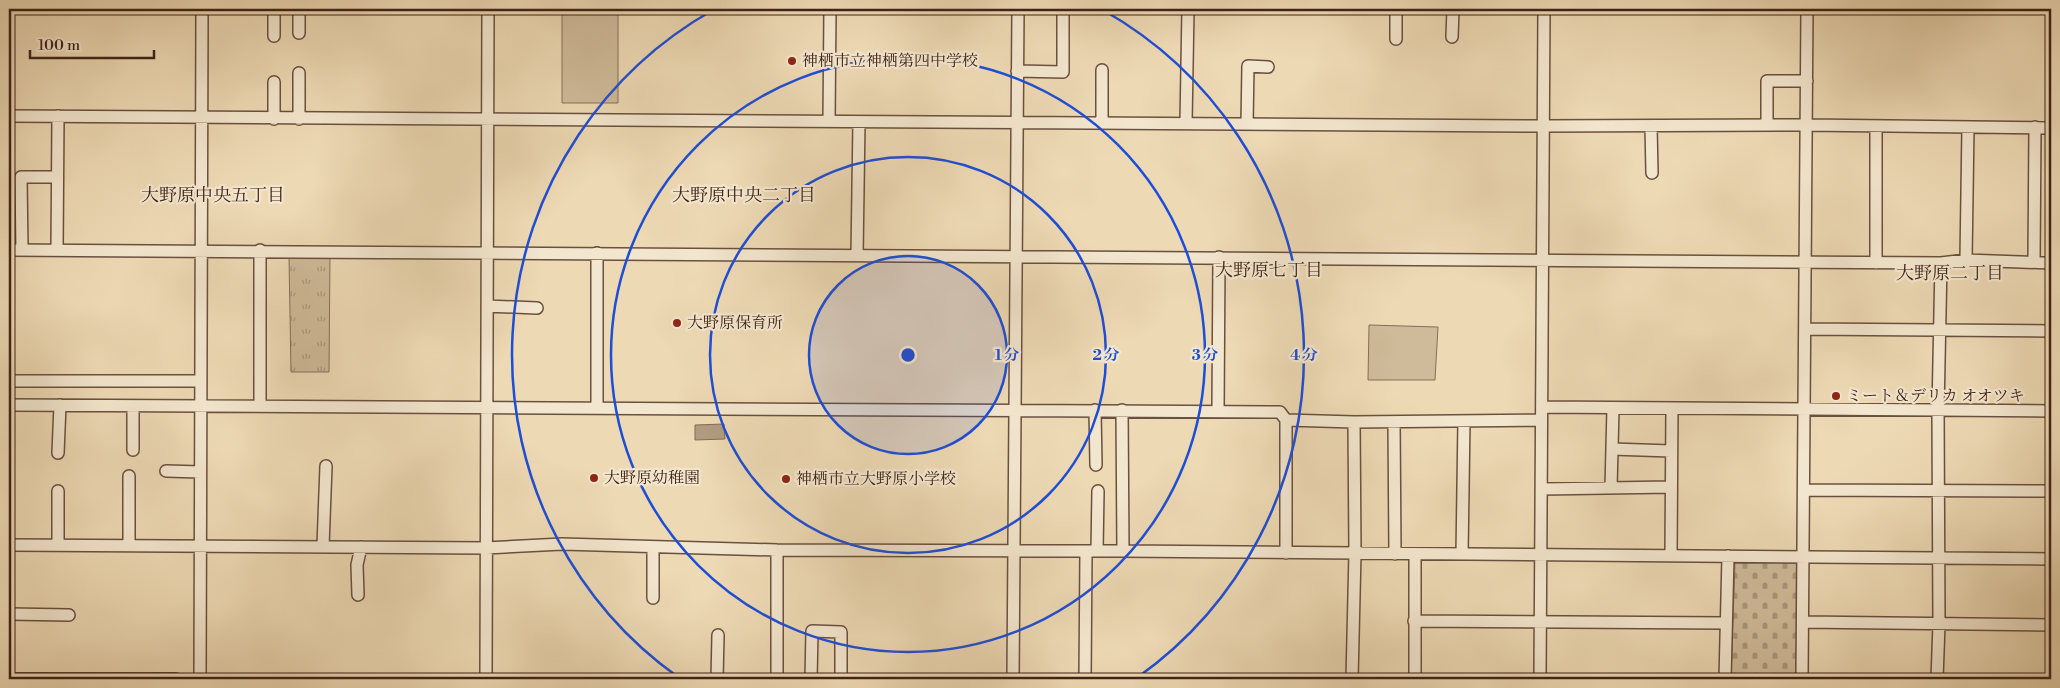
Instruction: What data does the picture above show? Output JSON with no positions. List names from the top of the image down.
{
  "districts": [
    "大野原中央五丁目",
    "大野原中央二丁目",
    "大野原七丁目",
    "大野原二丁目"
  ],
  "places": [
    "神栖市立神栖第四中学校",
    "大野原保育所",
    "ミート＆デリカ オオツキ",
    "大野原幼稚園",
    "神栖市立大野原小学校"
  ],
  "scale_bar": "100 m",
  "rings": [
    "1 分",
    "2 分",
    "3 分",
    "4 分"
  ]
}
